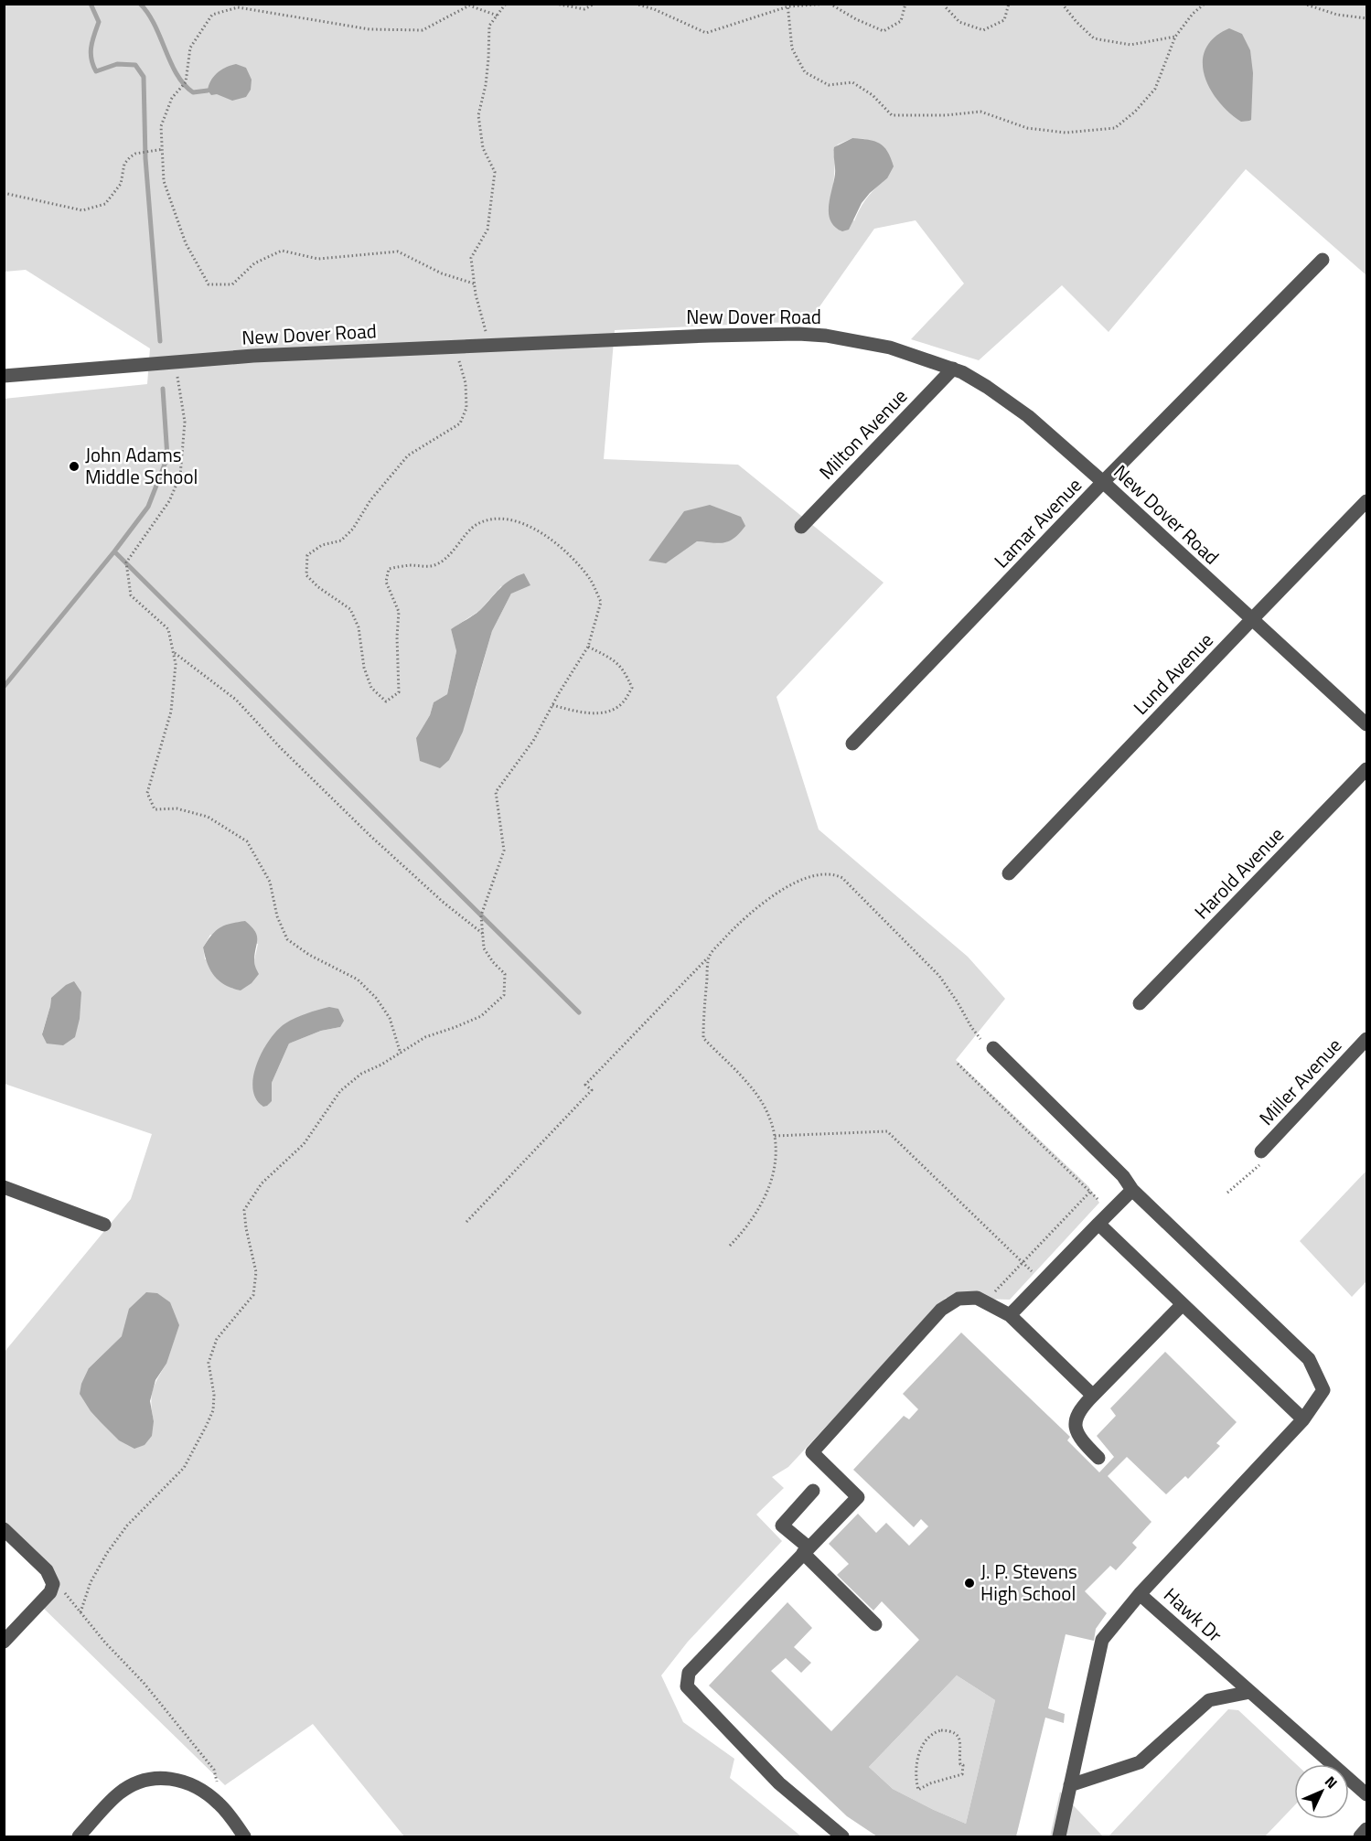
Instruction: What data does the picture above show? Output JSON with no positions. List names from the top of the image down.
{
  "streets": {
    "street": [
      "New Dover Road",
      "Milton Avenue",
      "Lamar Avenue",
      "Lund Avenue",
      "Harold Avenue",
      "Miller Avenue",
      "Hawk Dr"
    ]
  },
  "crossings": [
    ["New Dover Road", "Milton Avenue"],
    ["New Dover Road", "Lamar Avenue"],
    ["New Dover Road", "Lund Avenue"]
  ],
  "places": ["John Adams Middle School", "J. P. Stevens High School"],
  "north": "top right"
}
